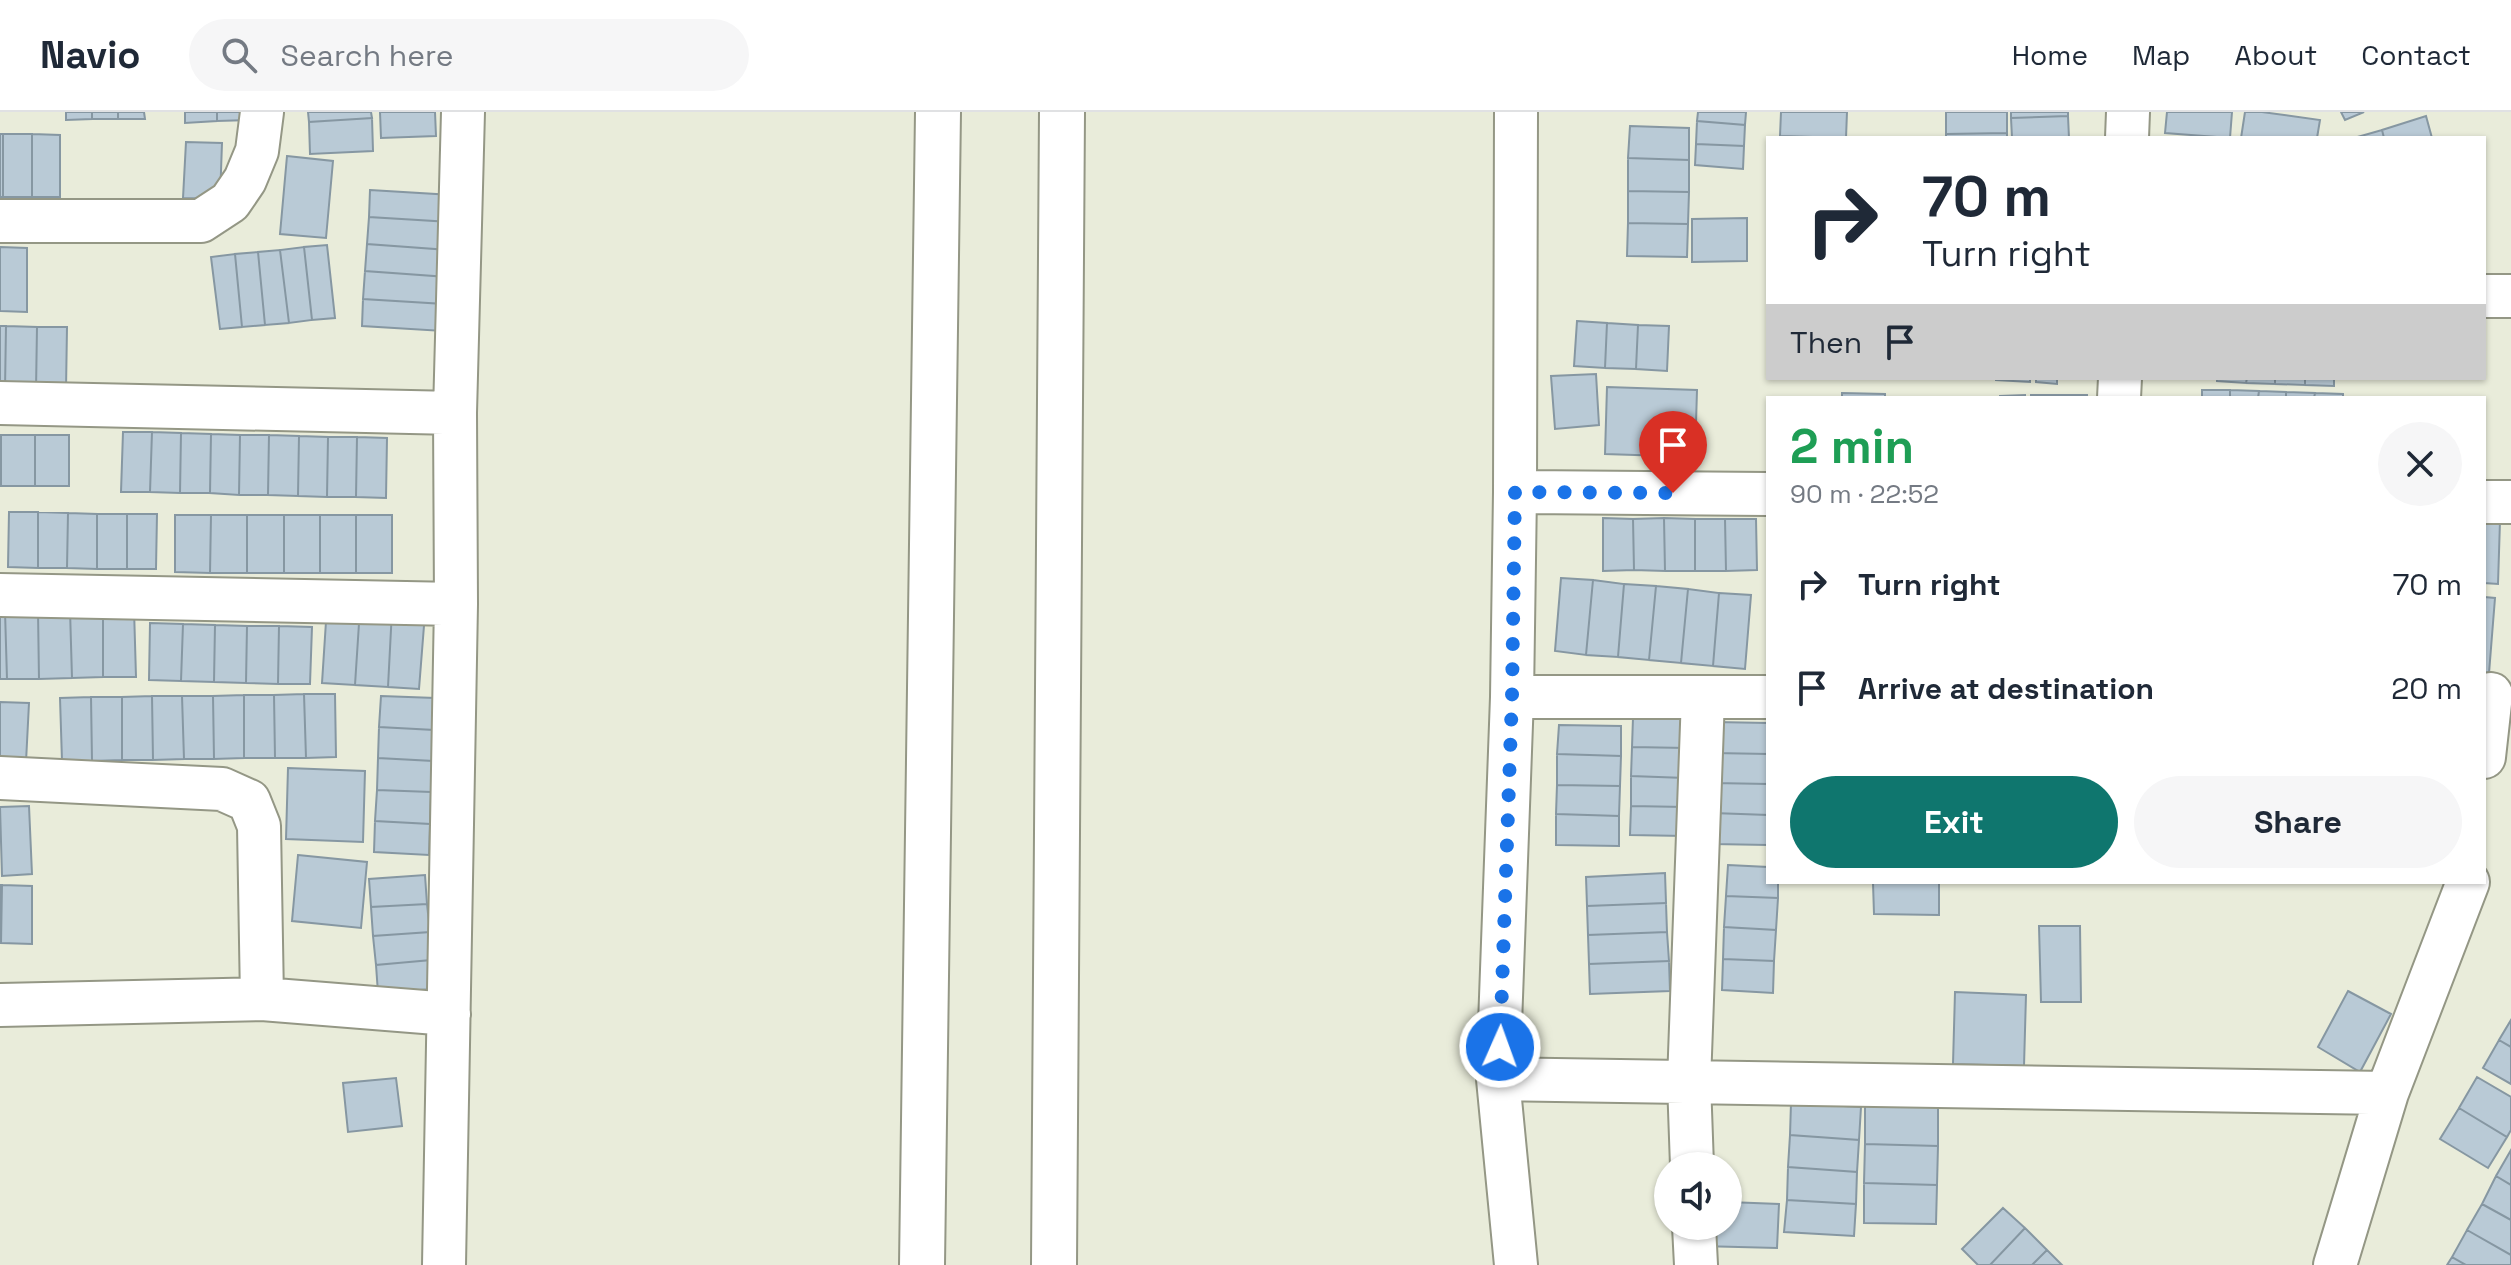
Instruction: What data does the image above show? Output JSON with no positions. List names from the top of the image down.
{
  "page": {
    "header": "Navio",
    "search": "Search here",
    "nav": [
      "Home",
      "Map",
      "About",
      "Contact"
    ],
    "turn": ["70 m", "Turn right"],
    "then": "Then",
    "heading": ["2 min", "90 m · 22:52"],
    "list": [
      {
        "name": "Turn right",
        "value": "70 m"
      },
      {
        "name": "Arrive at destination",
        "value": "20 m"
      }
    ],
    "buttons": ["Exit", "Share"]
  }
}
